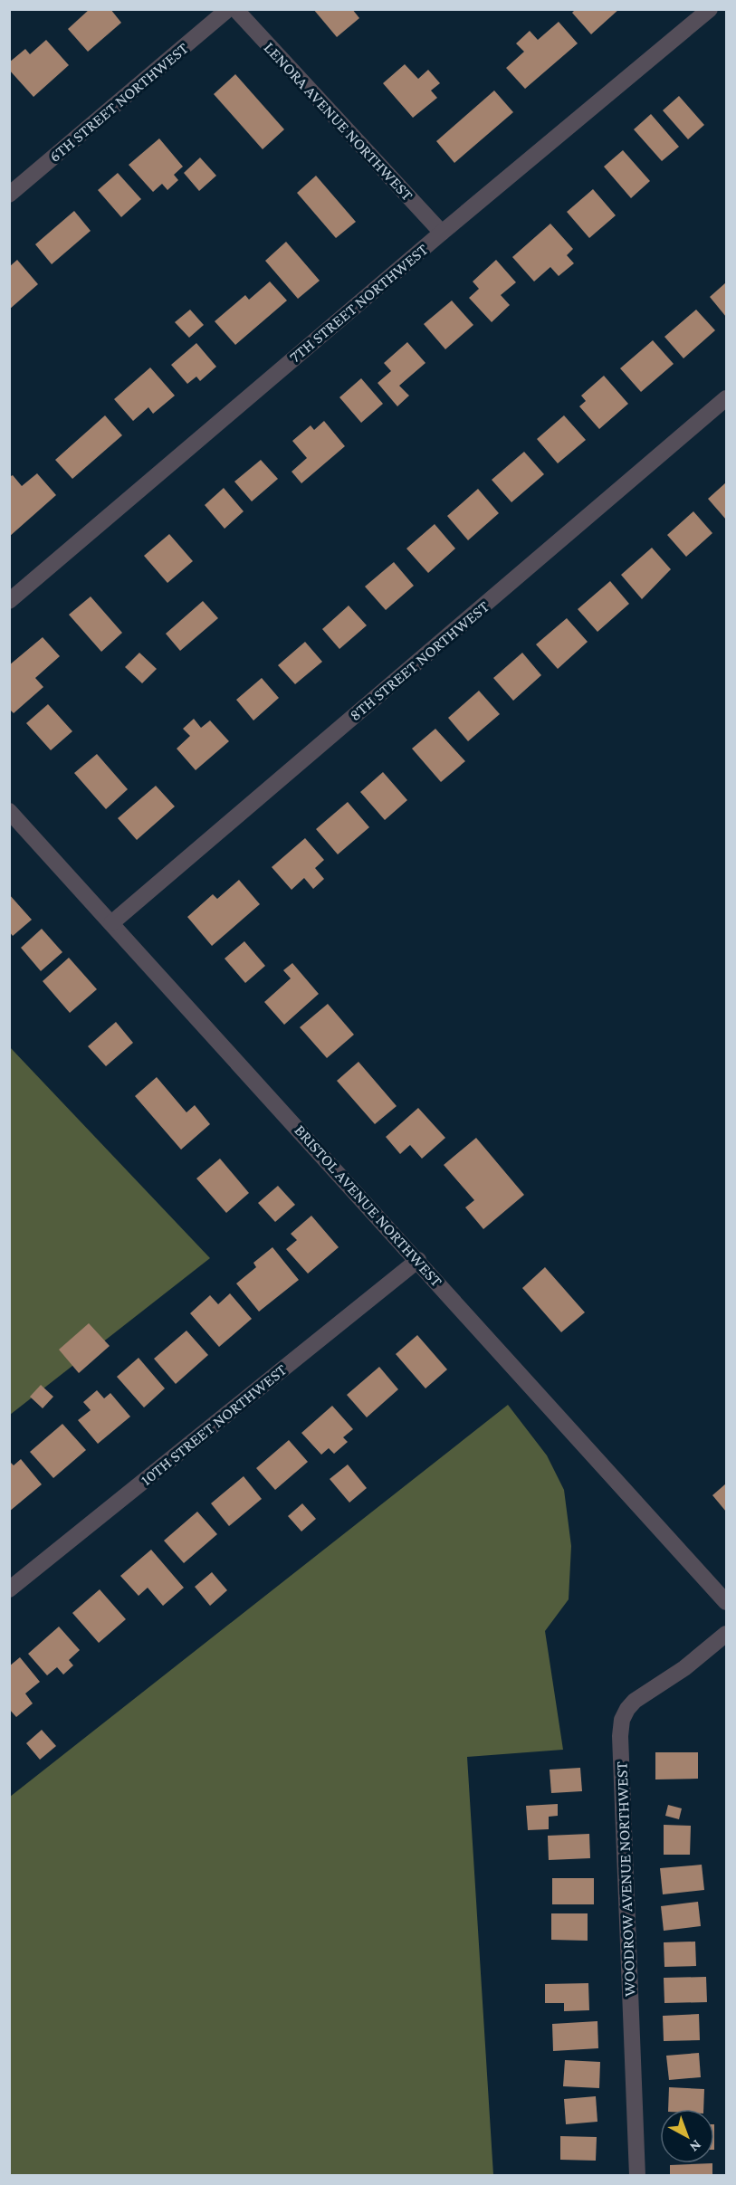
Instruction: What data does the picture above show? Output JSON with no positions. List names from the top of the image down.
{
  "streets": {
    "street": [
      "6TH STREET NORTHWEST",
      "LENORA AVENUE NORTHWEST",
      "7TH STREET NORTHWEST",
      "8TH STREET NORTHWEST",
      "BRISTOL AVENUE NORTHWEST",
      "10TH STREET NORTHWEST",
      "WOODROW AVENUE NORTHWEST"
    ]
  },
  "crossings": [
    ["LENORA AVENUE NORTHWEST", "7TH STREET NORTHWEST"],
    ["8TH STREET NORTHWEST", "BRISTOL AVENUE NORTHWEST"],
    ["BRISTOL AVENUE NORTHWEST", "10TH STREET NORTHWEST"]
  ],
  "north": "bottom right"
}
